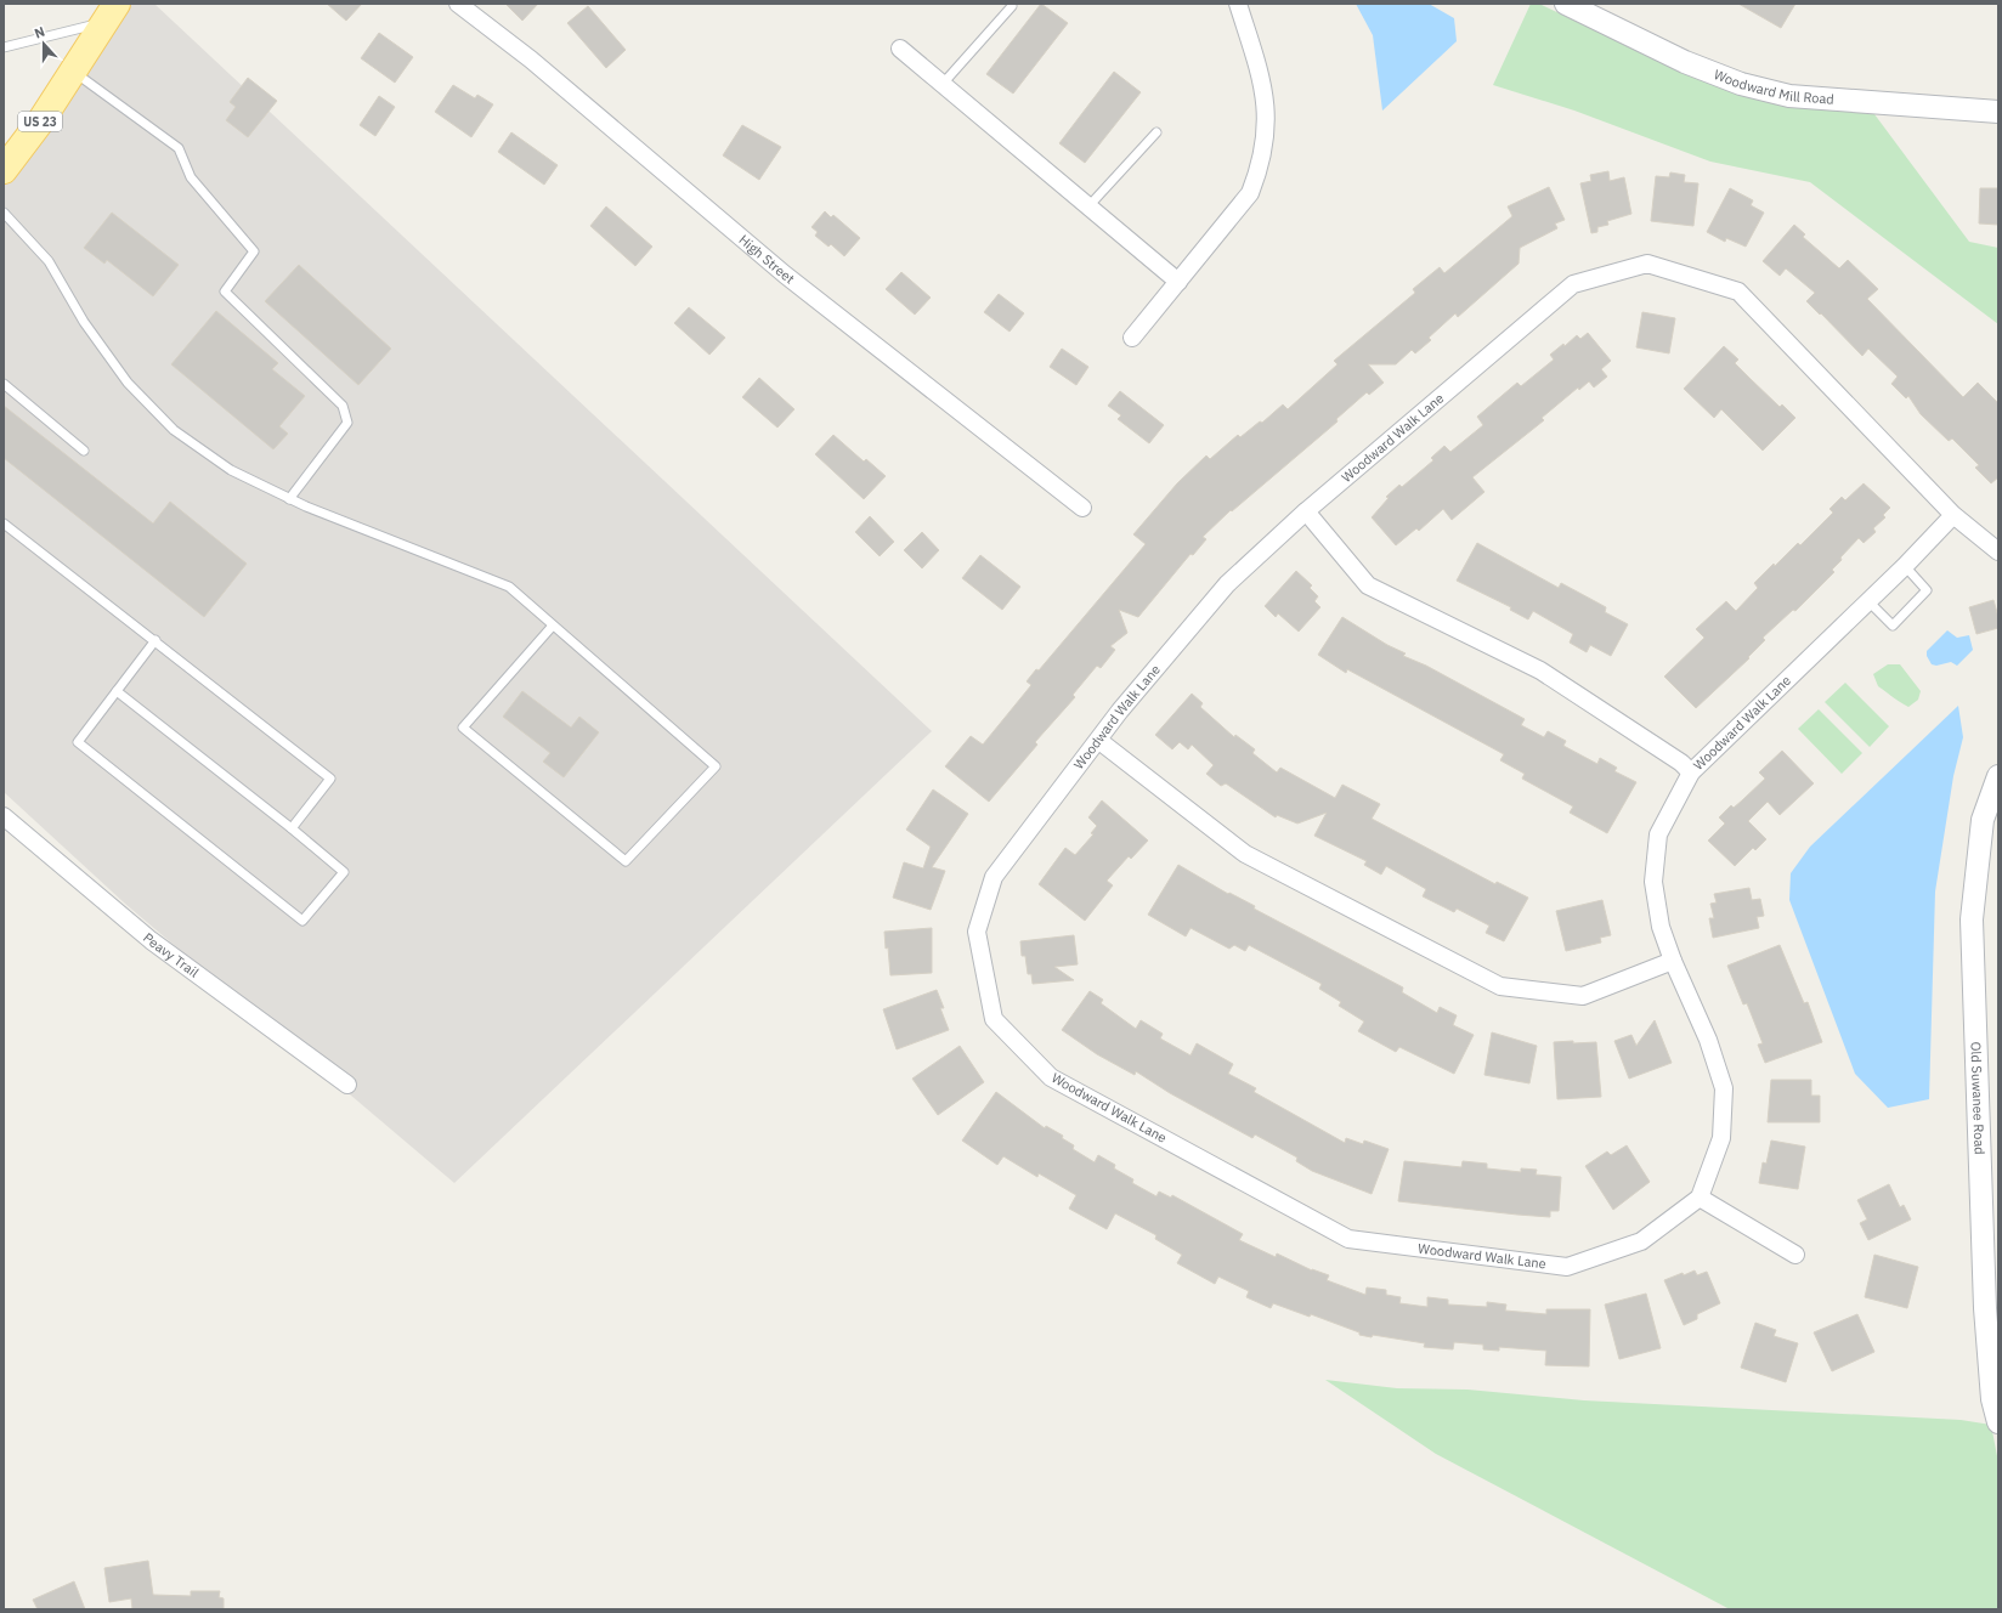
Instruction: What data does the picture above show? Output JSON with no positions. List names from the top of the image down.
{
  "streets": {
    "main road": ["US 23"],
    "street": [
      "Woodward Mill Road",
      "High Street",
      "Woodward Walk Lane",
      "Peavy Trail",
      "Old Suwanee Road"
    ]
  },
  "north": "top"
}
